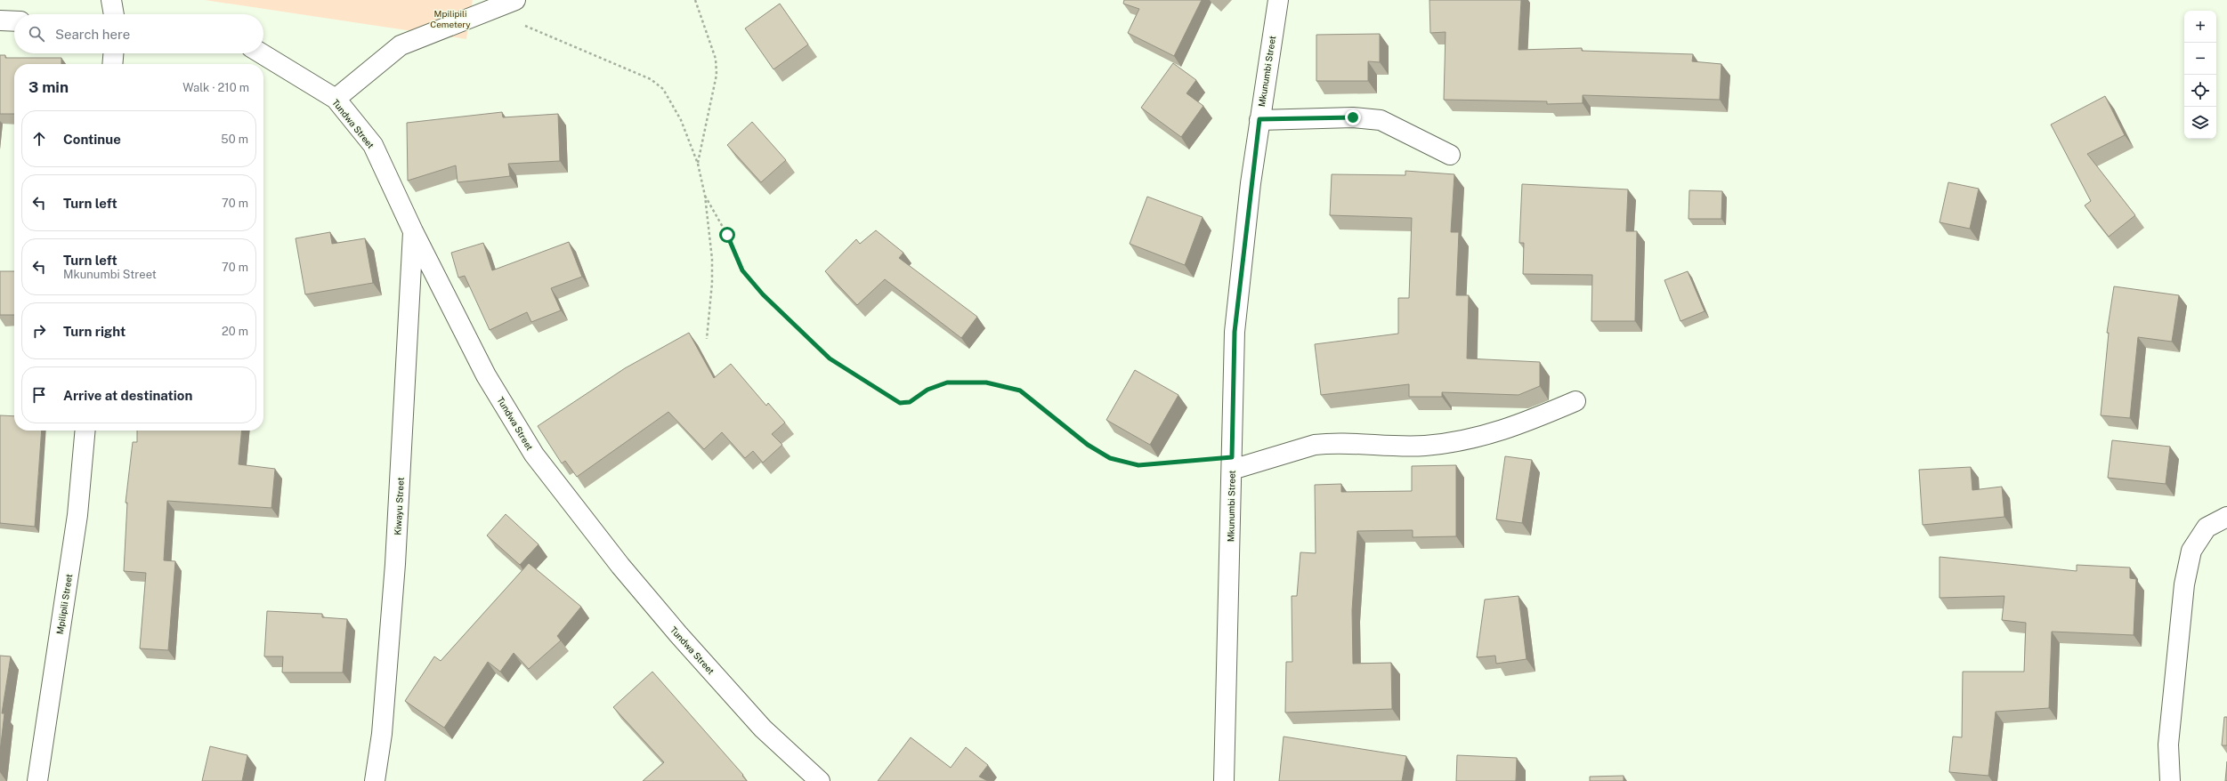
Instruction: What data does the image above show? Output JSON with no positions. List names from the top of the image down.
{
  "streets": {
    "street": [
      "Mkunumbi Street",
      "Tundwa Street",
      "Kiwayu Street",
      "Mpilipili Street"
    ]
  },
  "crossings": [
    ["Tundwa Street", "Kiwayu Street"]
  ],
  "parks": ["Mpilipili Cemetery"],
  "page": {
    "map_buttons": ["+", "−"],
    "search": "Search here",
    "heading": ["3 min", "Walk · 210 m"],
    "list": [
      ["Continue", "50 m"],
      ["Turn left", "70 m"],
      ["Turn left", "Mkunumbi Street", "70 m"],
      ["Turn right", "20 m"],
      "Arrive at destination"
    ]
  }
}
